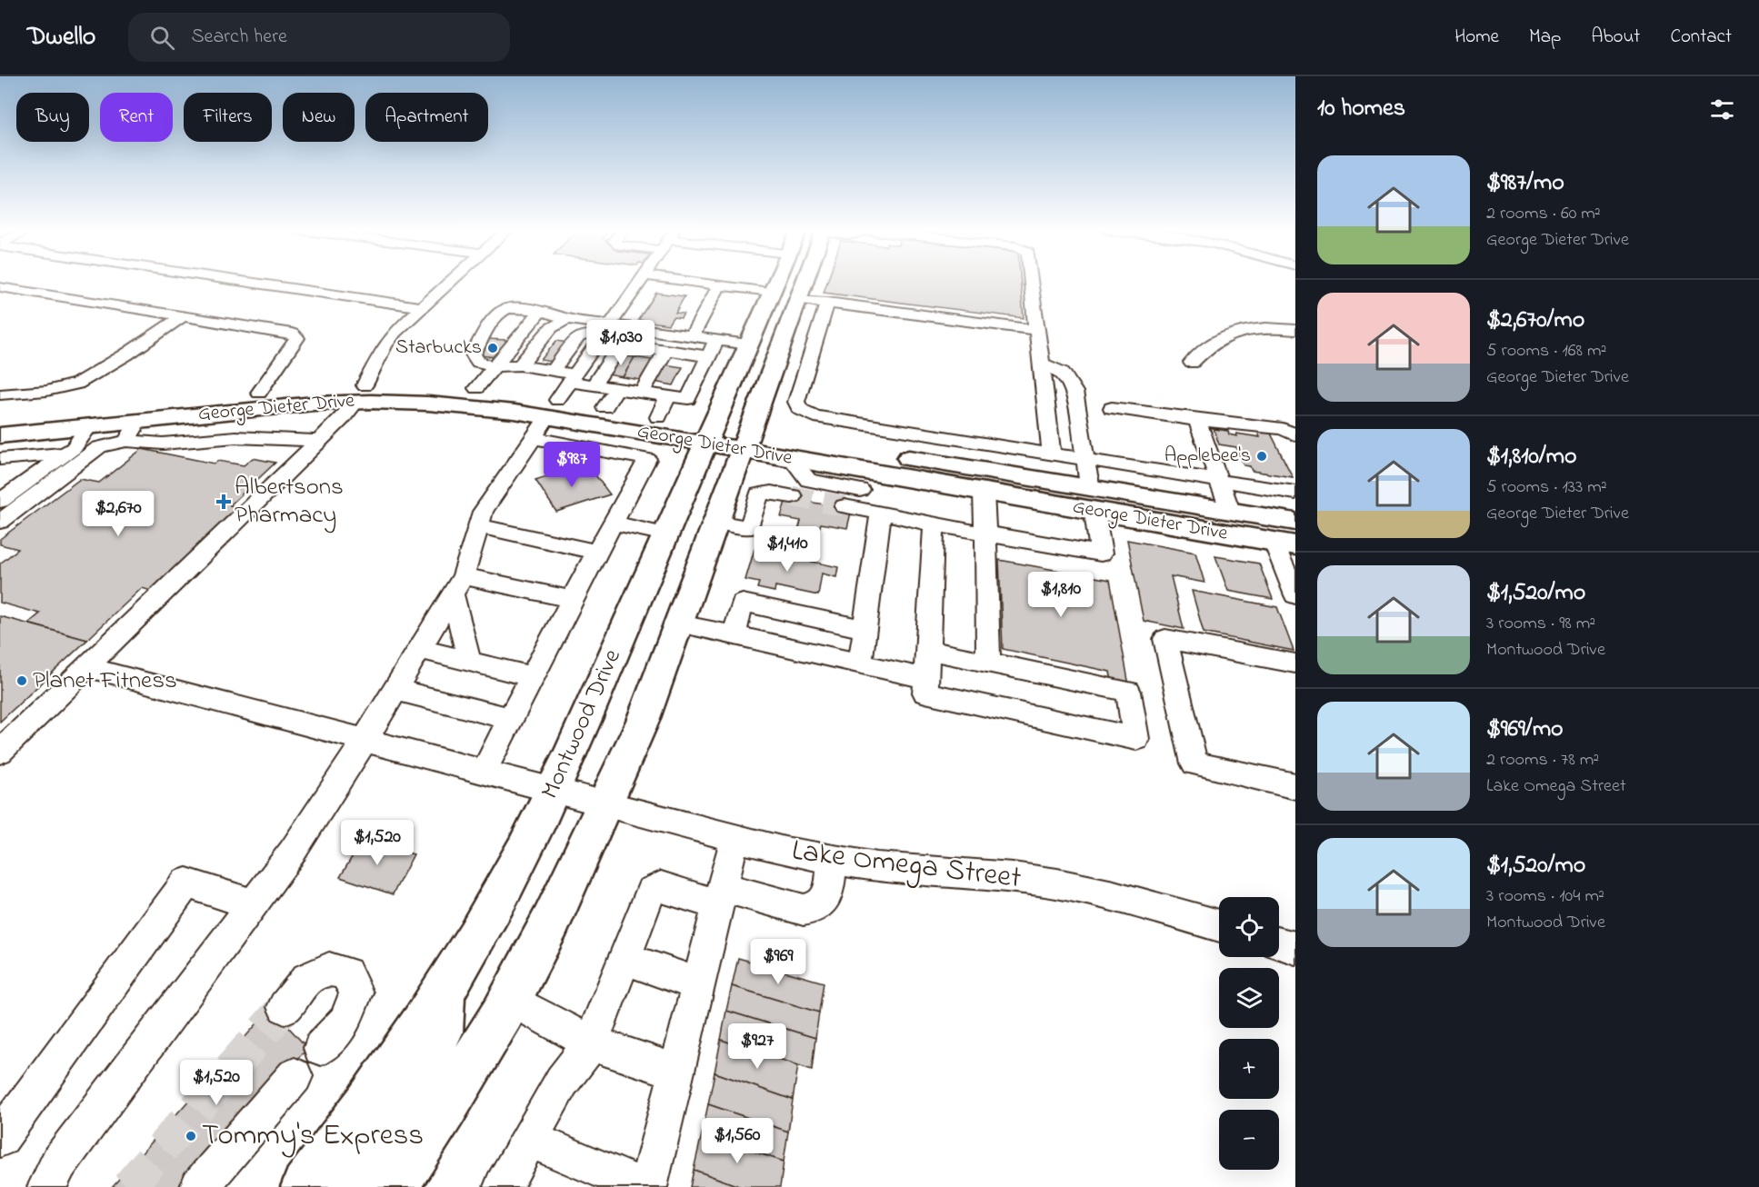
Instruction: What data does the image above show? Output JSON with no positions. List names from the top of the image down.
{
  "streets": {
    "main road": ["George Dieter Drive", "Montwood Drive"],
    "street": ["Lake Omega Street"]
  },
  "crossings": [
    ["George Dieter Drive", "Montwood Drive"],
    ["Montwood Drive", "Lake Omega Street"]
  ],
  "places": {
    "other": [
      "Starbucks",
      "Applebee's",
      "Planet Fitness",
      "Tommy's Express"
    ],
    "health": ["Albertsons Pharmacy"]
  },
  "page": {
    "header": "Dwello",
    "search": "Search here",
    "nav": [
      "Home",
      "Map",
      "About",
      "Contact"
    ],
    "heading": "10 homes",
    "chip": [
      "Buy",
      "Rent",
      "Filters",
      "New",
      "Apartment"
    ],
    "list": [
      {
        "name": "$987/mo",
        "note": "2 rooms · 60 m² · George Dieter Drive"
      },
      {
        "name": "$2,670/mo",
        "note": "5 rooms · 168 m² · George Dieter Drive"
      },
      {
        "name": "$1,810/mo",
        "note": "5 rooms · 133 m² · George Dieter Drive"
      },
      {
        "name": "$1,520/mo",
        "note": "3 rooms · 98 m² · Montwood Drive"
      },
      {
        "name": "$969/mo",
        "note": "2 rooms · 78 m² · Lake Omega Street"
      },
      {
        "name": "$1,520/mo",
        "note": "3 rooms · 104 m² · Montwood Drive"
      }
    ],
    "price": [
      "$1,030",
      "$987",
      "$2,670",
      "$1,410",
      "$1,810",
      "$1,520",
      "$969",
      "$927",
      "$1,520",
      "$1,560"
    ],
    "map_buttons": ["+", "−"]
  }
}
